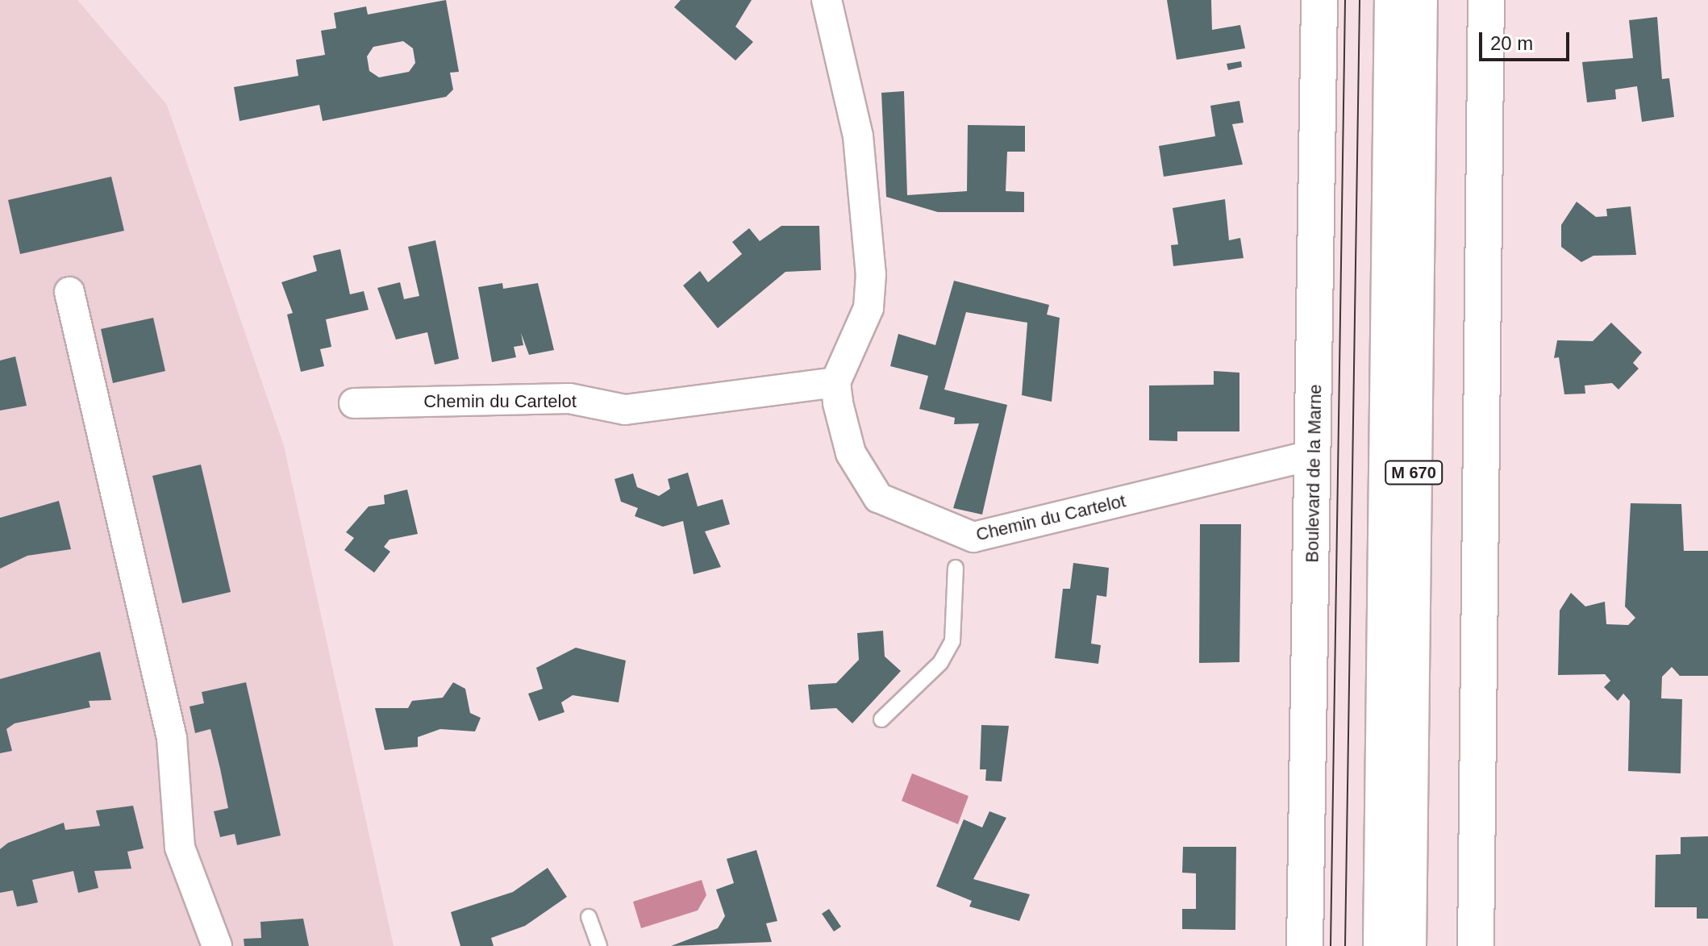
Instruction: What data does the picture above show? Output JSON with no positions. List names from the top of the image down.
{
  "streets": {
    "street": ["Chemin du Cartelot", "M 670", "Boulevard de la Marne"]
  },
  "crossings": [
    ["Chemin du Cartelot", "Boulevard de la Marne"]
  ],
  "scale_bar": "20 m"
}
